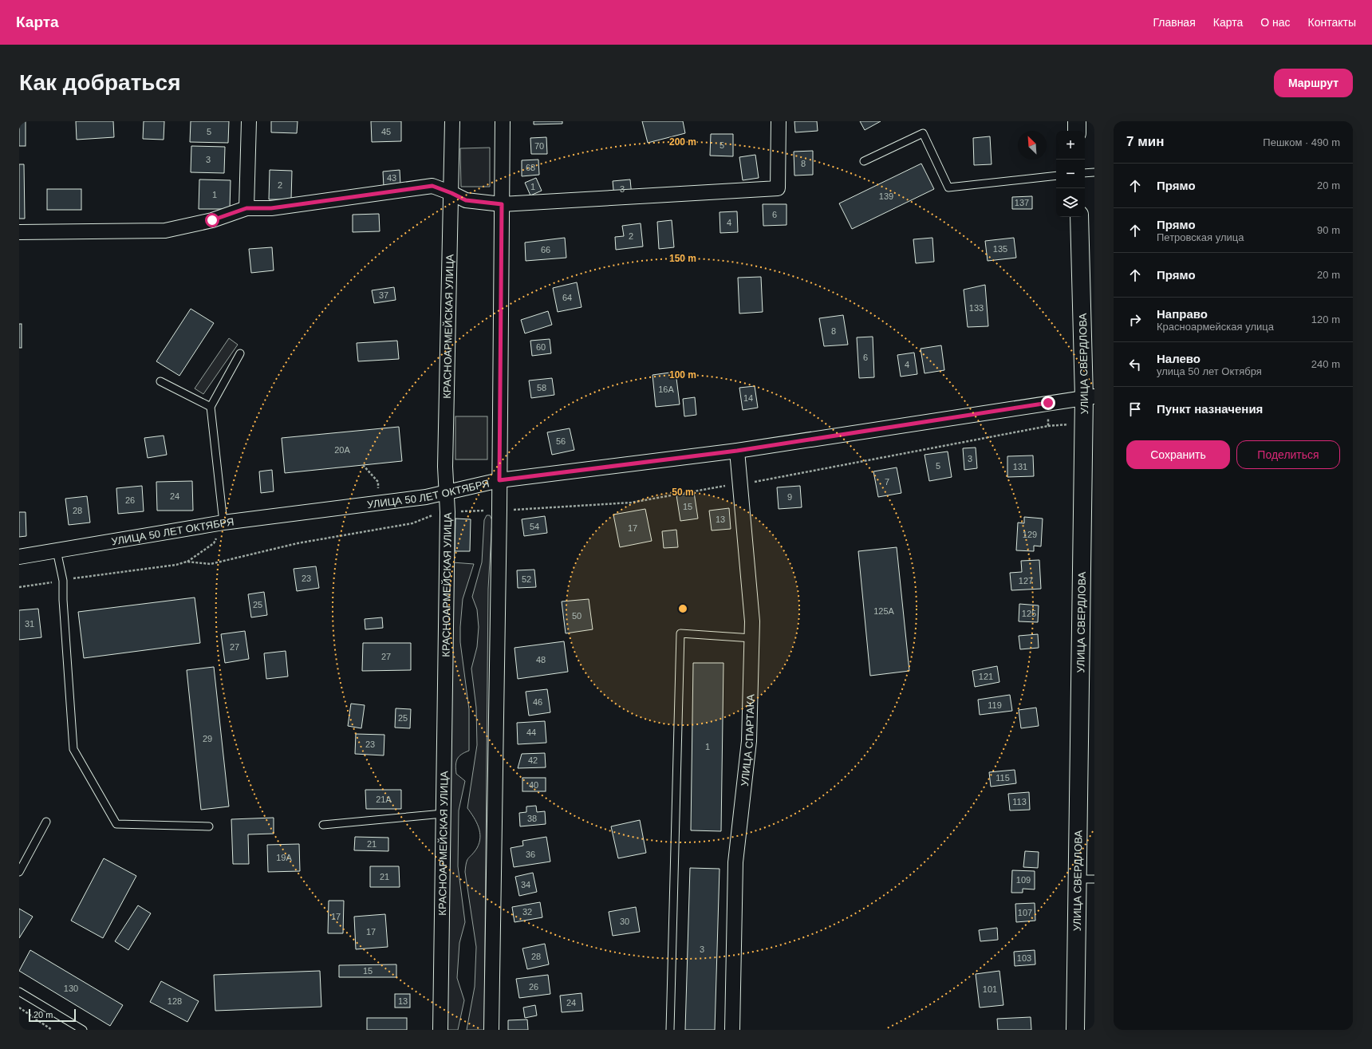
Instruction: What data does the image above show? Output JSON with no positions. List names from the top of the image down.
{
  "streets": {
    "main road": ["УЛИЦА СВЕРДЛОВА"],
    "street": ["КРАСНОАРМЕЙСКАЯ УЛИЦА", "УЛИЦА 50 ЛЕТ ОКТЯБРЯ", "УЛИЦА СПАРТАКА"]
  },
  "crossings": [
    ["КРАСНОАРМЕЙСКАЯ УЛИЦА", "УЛИЦА 50 ЛЕТ ОКТЯБРЯ"],
    ["УЛИЦА СВЕРДЛОВА", "УЛИЦА 50 ЛЕТ ОКТЯБРЯ"],
    ["УЛИЦА 50 ЛЕТ ОКТЯБРЯ", "УЛИЦА СПАРТАКА"]
  ],
  "house_numbers": [
    "5",
    "45",
    "5",
    "70",
    "3",
    "8",
    "68",
    "43",
    "2",
    "1",
    "3",
    "1",
    "139",
    "137",
    "6",
    "4",
    "2",
    "135",
    "66",
    "37",
    "64",
    "133",
    "8",
    "60",
    "6",
    "4",
    "58",
    "16А",
    "14",
    "56",
    "20А",
    "3",
    "5",
    "131",
    "7",
    "24",
    "9",
    "26",
    "15",
    "28",
    "13",
    "54",
    "17",
    "129",
    "23",
    "52",
    "127",
    "25",
    "125А",
    "125",
    "50",
    "31",
    "27",
    "27",
    "48",
    "121",
    "46",
    "119",
    "25",
    "44",
    "29",
    "23",
    "1",
    "42",
    "115",
    "40",
    "21А",
    "113",
    "38",
    "21",
    "36",
    "19А",
    "21",
    "109",
    "34",
    "32",
    "107",
    "17",
    "30",
    "17",
    "3",
    "28",
    "103",
    "15",
    "26",
    "130",
    "101",
    "128",
    "13",
    "24"
  ],
  "scale_bar": "20 m",
  "north": "top left",
  "page": {
    "header": "Карта",
    "nav": [
      "Главная",
      "Карта",
      "О нас",
      "Контакты"
    ],
    "buttons": [
      "Маршрут",
      ["Сохранить", "Поделиться"]
    ],
    "title": "Как добраться",
    "heading": ["7 мин", "Пешком · 490 m"],
    "map_buttons": ["+", "−"],
    "list": [
      ["Прямо", "20 m"],
      ["Прямо", "Петровская улица", "90 m"],
      ["Прямо", "20 m"],
      ["Направо", "Красноармейская улица", "120 m"],
      ["Налево", "улица 50 лет Октября", "240 m"],
      "Пункт назначения"
    ],
    "scale": "20 m"
  },
  "rings": [
    "200 m",
    "150 m",
    "100 m",
    "50 m"
  ]
}
